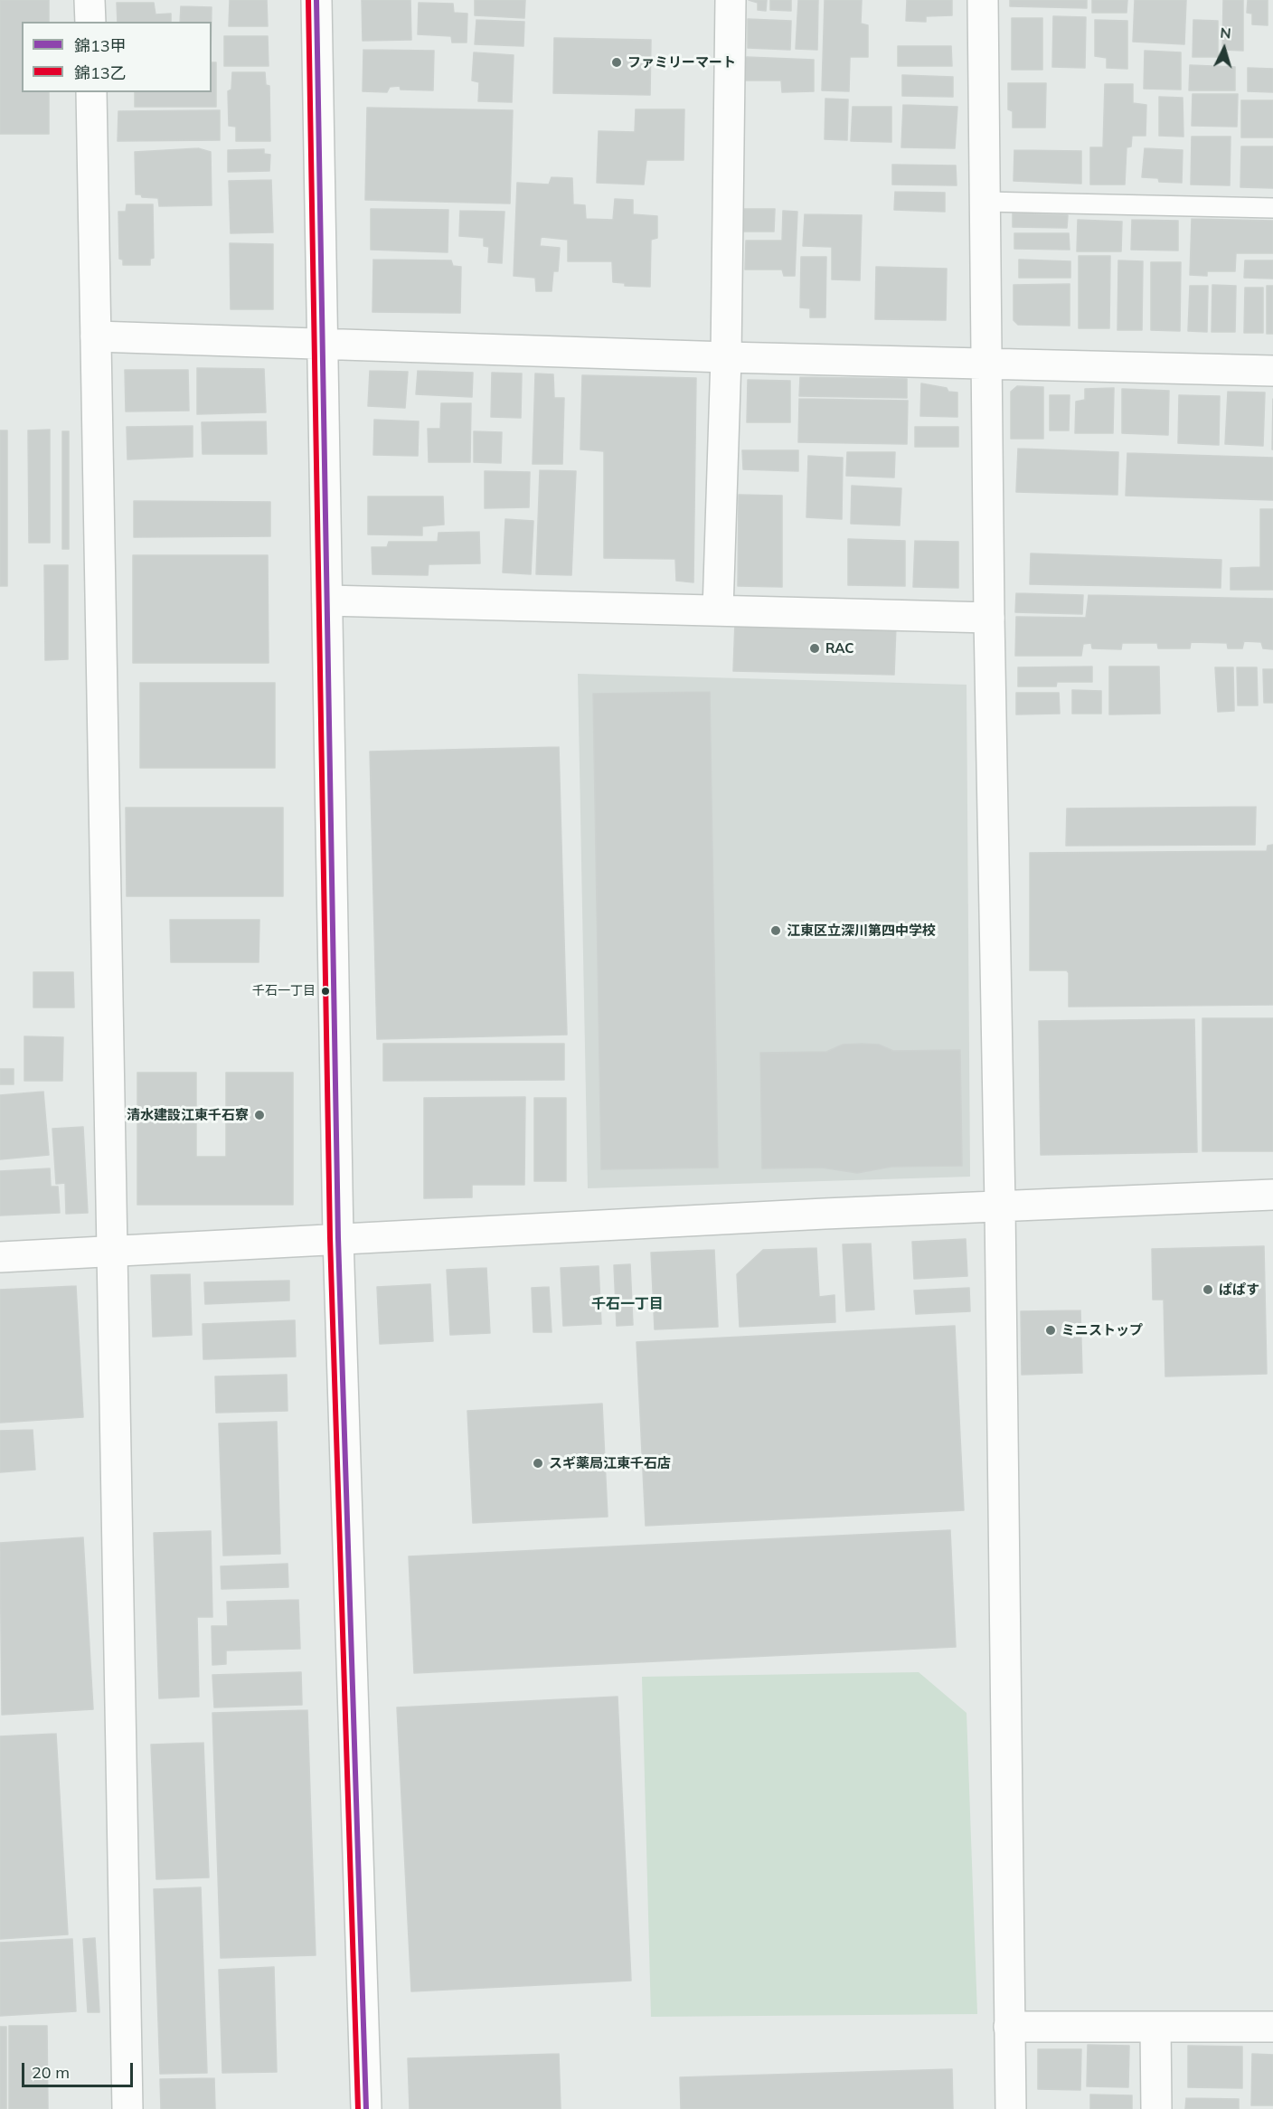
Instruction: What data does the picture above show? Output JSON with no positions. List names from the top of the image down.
{
  "districts": ["千石一丁目"],
  "places": [
    "ファミリーマート",
    "RAC",
    "江東区立深川第四中学校",
    "千石一丁目",
    "清水建設江東千石寮",
    "ぱぱす",
    "ミニストップ",
    "スギ薬局江東千石店"
  ],
  "lines": ["transit line 錦13甲", "transit line 錦13乙"],
  "legend": ["錦13甲", "錦13乙"],
  "scale_bar": "20 m",
  "north": "top"
}
